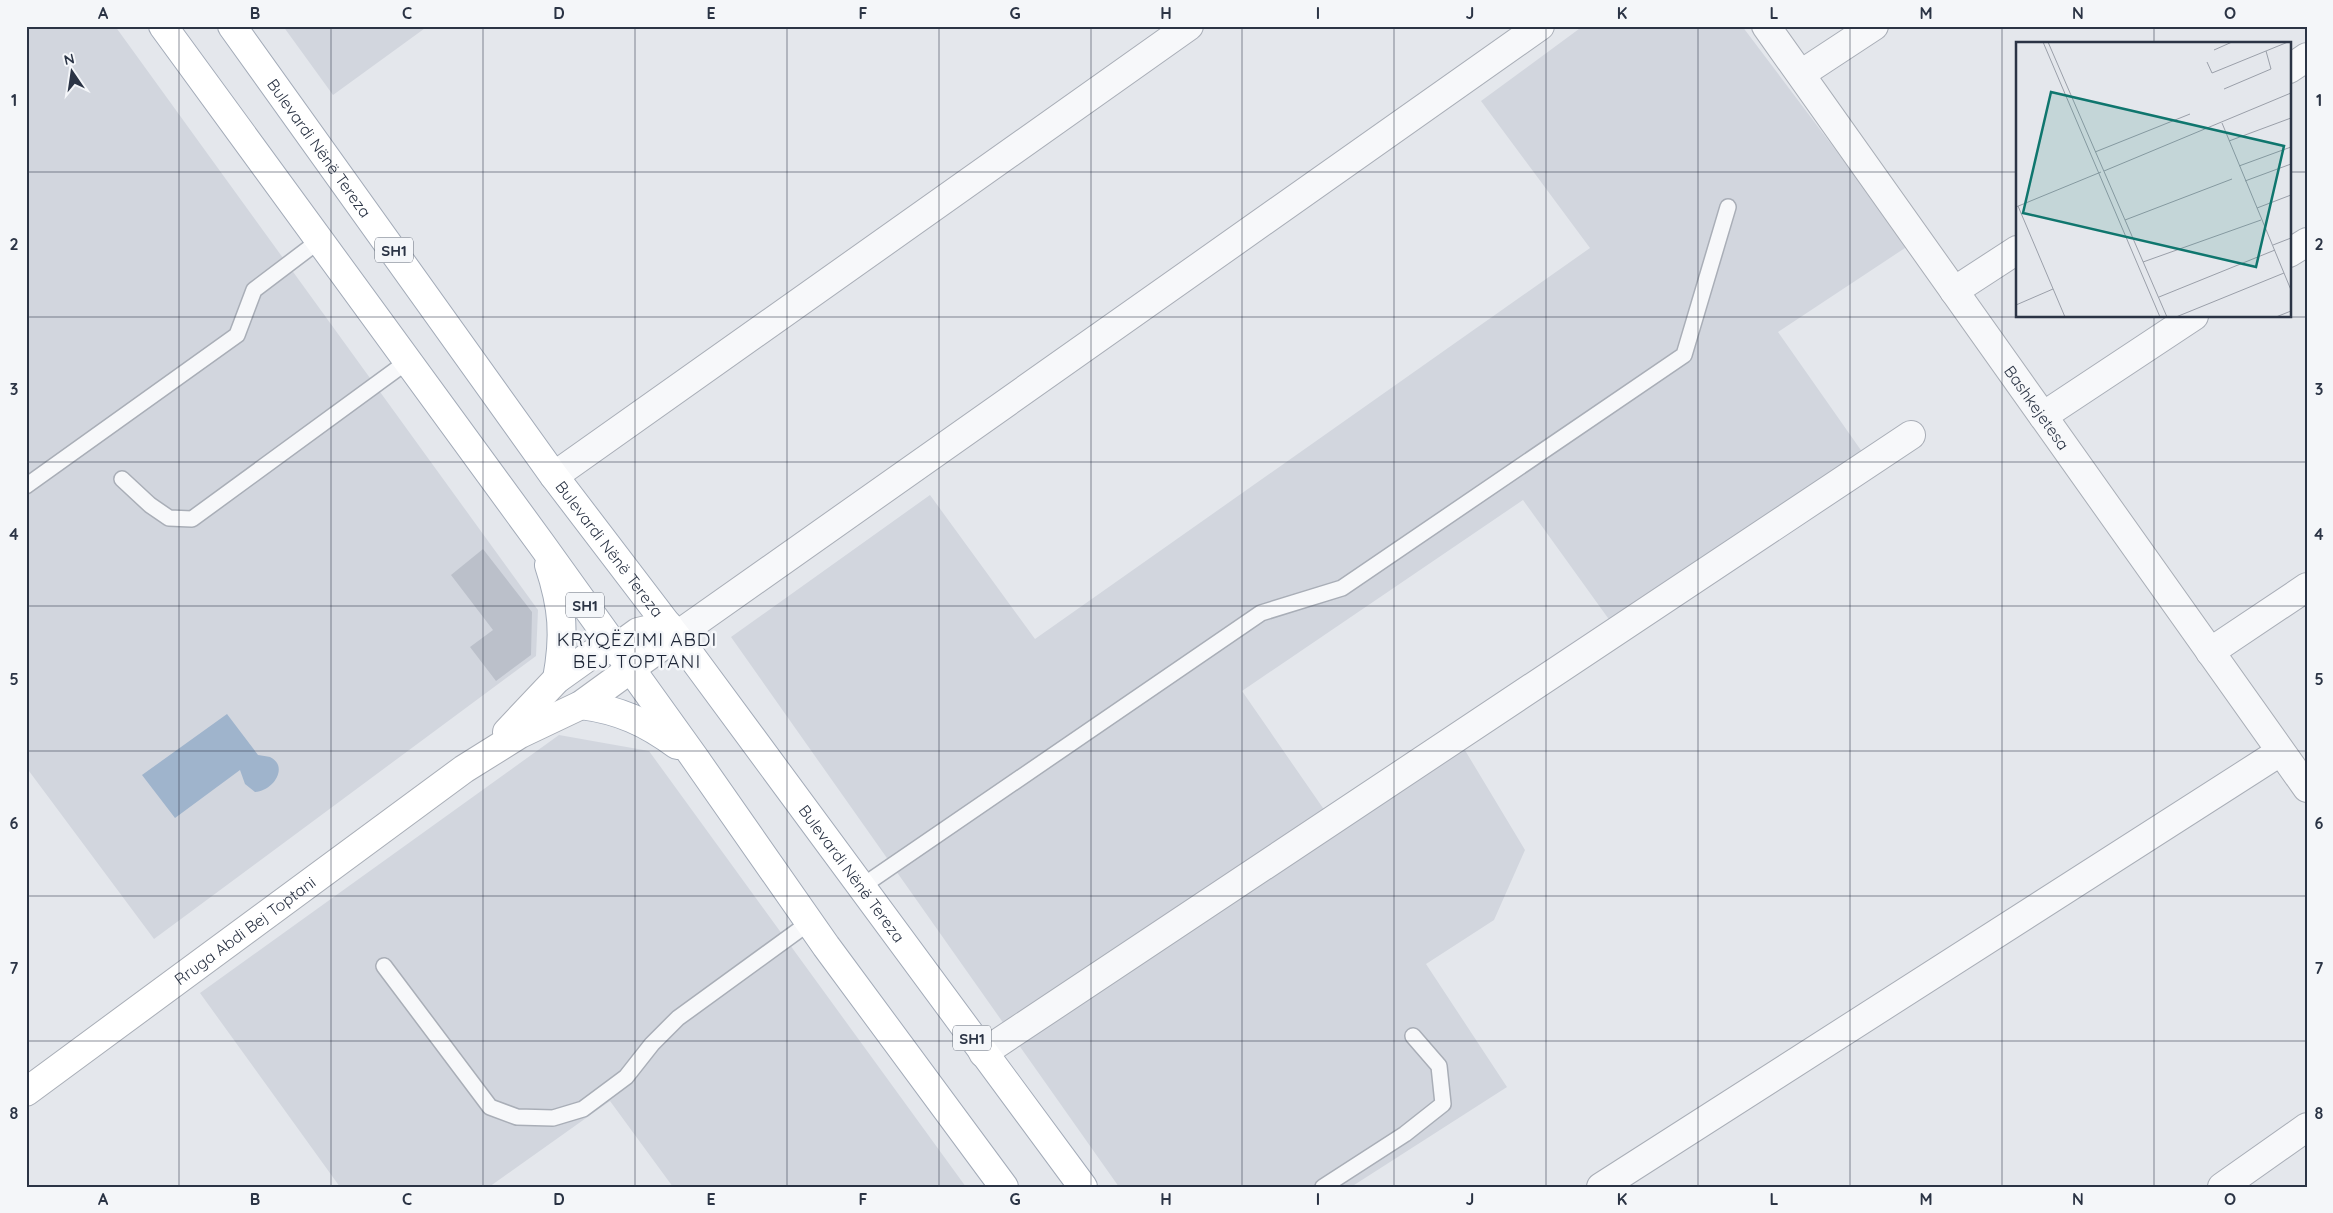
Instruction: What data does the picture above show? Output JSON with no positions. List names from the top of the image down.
{
  "streets": {
    "main road": ["Bulevardi Nënë Tereza", "SH1", "Rruga Abdi Bej Toptani"],
    "street": ["Bashkejetesa"]
  },
  "crossings": [
    ["SH1", "Rruga Abdi Bej Toptani"]
  ],
  "districts": ["KRYQËZIMI ABDI BEJ TOPTANI"],
  "north": "top",
  "grid": {
    "columns": [
      "A",
      "B",
      "C",
      "D",
      "E",
      "F",
      "G",
      "H",
      "I",
      "J",
      "K",
      "L",
      "M",
      "N",
      "O"
    ],
    "rows": [
      "1",
      "2",
      "3",
      "4",
      "5",
      "6",
      "7",
      "8"
    ]
  }
}
